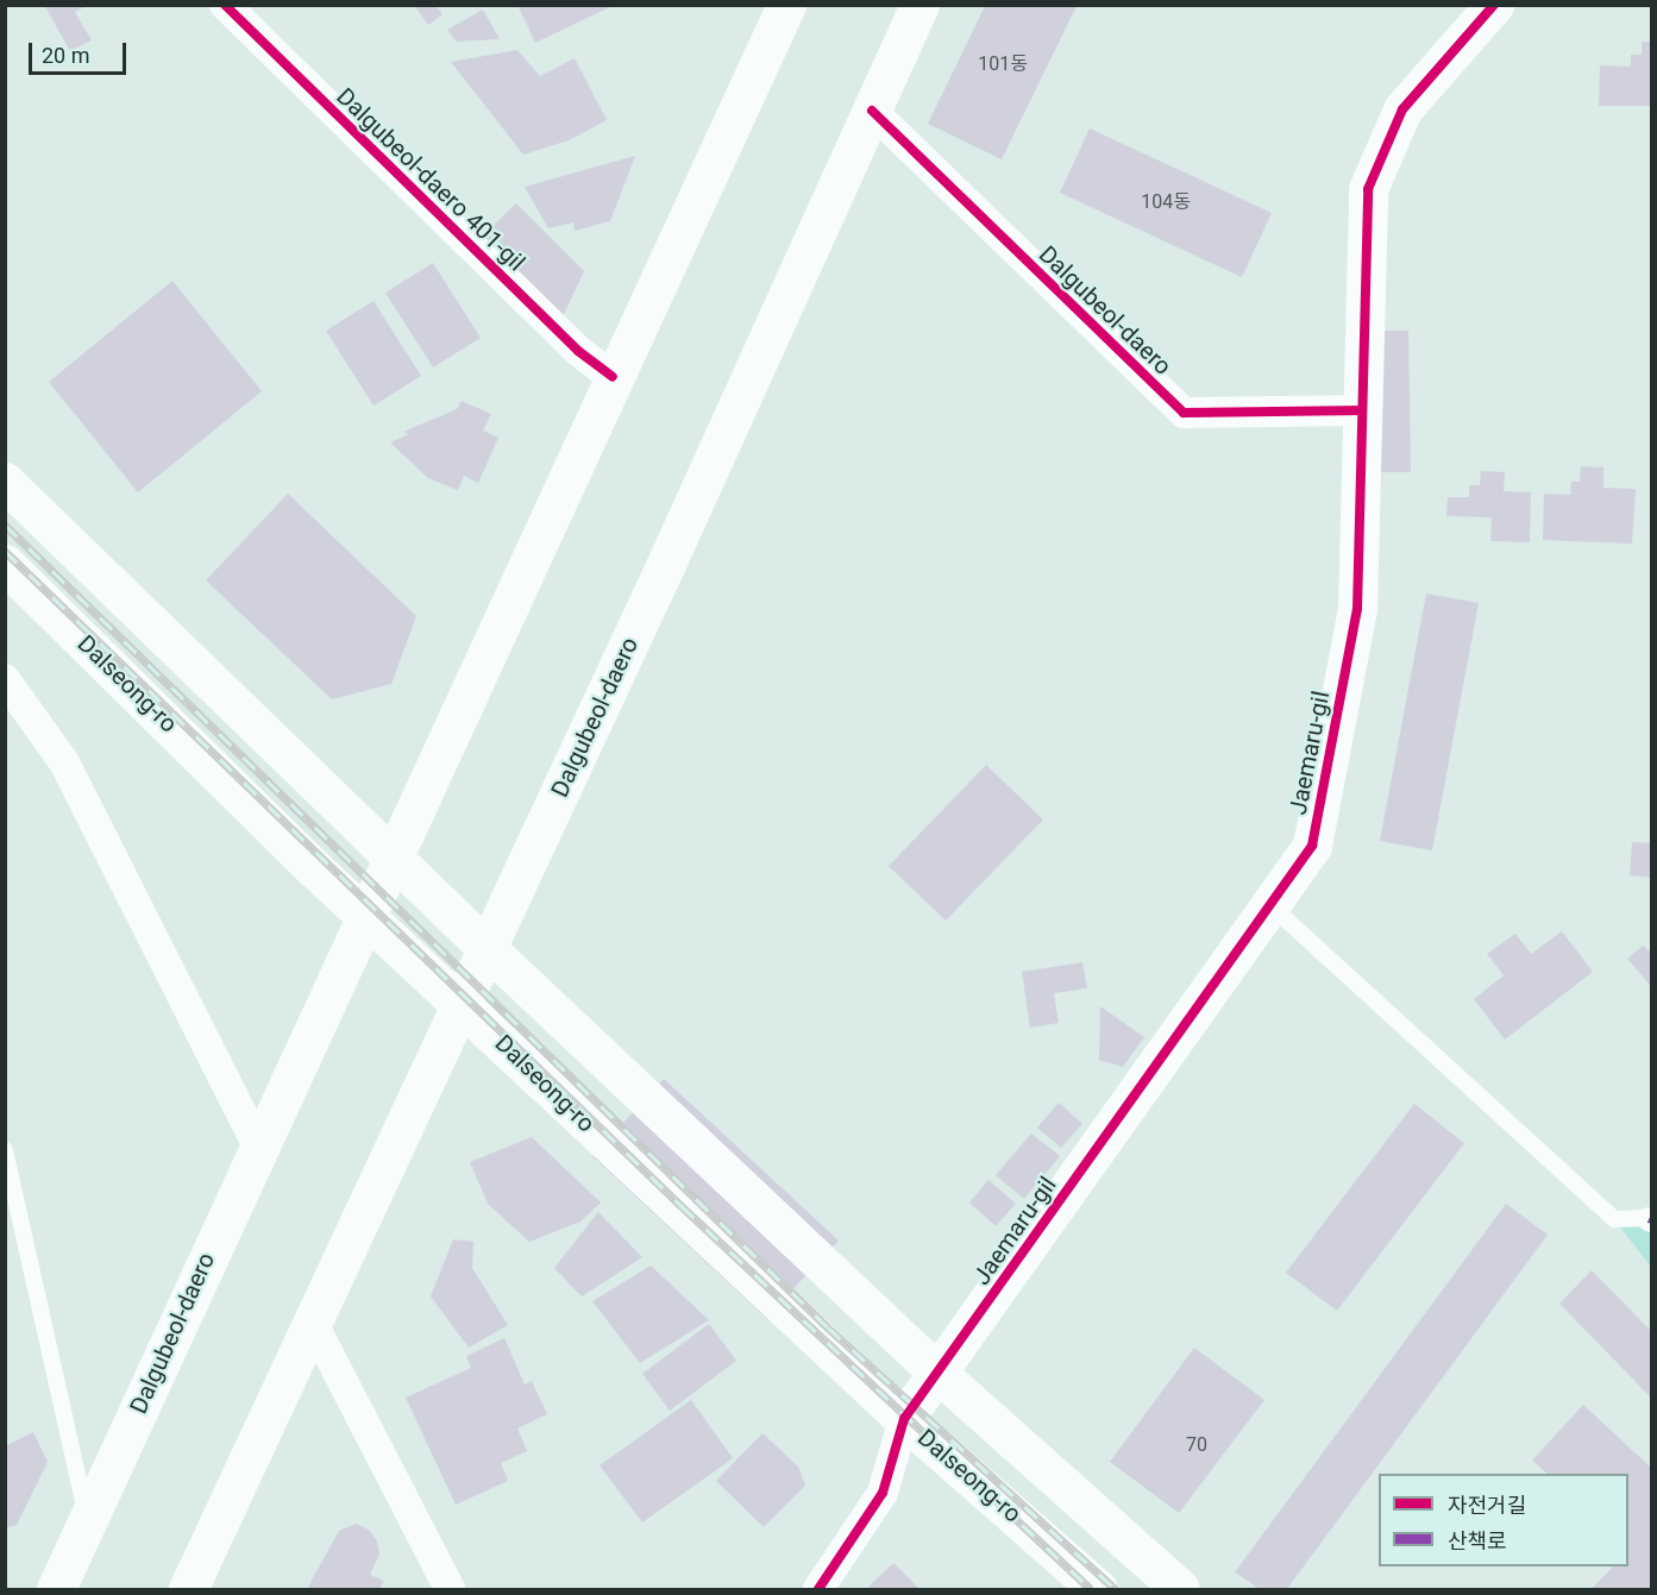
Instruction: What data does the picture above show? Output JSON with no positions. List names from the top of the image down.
{
  "streets": {
    "main road": ["Dalgubeol-daero", "Dalseong-ro", "Jaemaru-gil"],
    "street": ["Dalgubeol-daero 401-gil"]
  },
  "crossings": [
    ["Dalgubeol-daero 401-gil", "Dalgubeol-daero"],
    ["Dalgubeol-daero", "Dalseong-ro"],
    ["Dalgubeol-daero", "Jaemaru-gil"],
    ["Dalseong-ro", "Jaemaru-gil"]
  ],
  "house_numbers": ["101동", "104동", "70"],
  "legend": ["자전거길", "산책로"],
  "scale_bar": "20 m"
}
